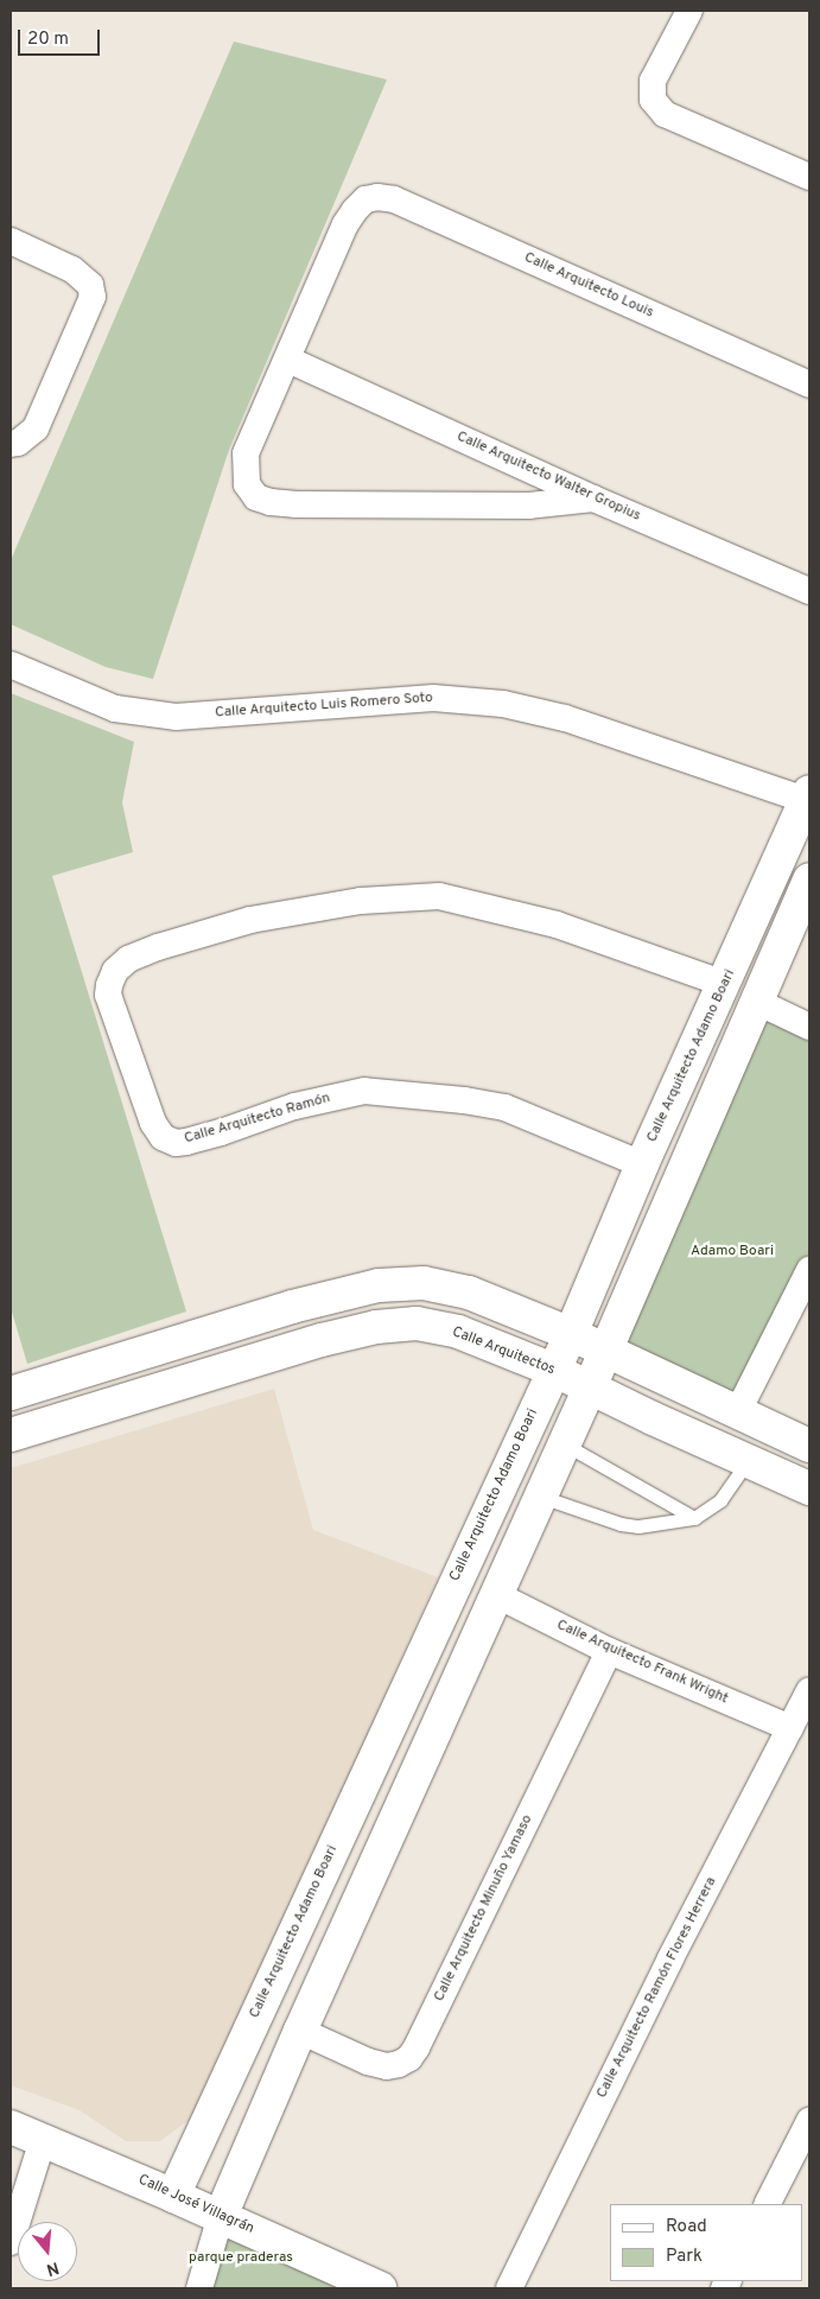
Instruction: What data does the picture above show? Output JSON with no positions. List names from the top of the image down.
{
  "streets": {
    "street": [
      "Calle Arquitecto Louis",
      "Calle Arquitecto Walter Gropius",
      "Calle Arquitecto Luis Romero Soto",
      "Calle Arquitecto Adamo Boari",
      "Calle Arquitecto Ramón",
      "Calle Arquitectos",
      "Calle Arquitecto Frank Wright",
      "Calle Arquitecto Minuño Yamaso",
      "Calle Arquitecto Ramón Flores Herrera",
      "Calle José Villagrán"
    ]
  },
  "crossings": [
    ["Calle Arquitecto Louis", "Calle Arquitecto Walter Gropius"],
    ["Calle Arquitecto Luis Romero Soto", "Calle Arquitecto Adamo Boari"],
    ["Calle Arquitecto Adamo Boari", "Calle Arquitecto Ramón"],
    ["Calle Arquitecto Adamo Boari", "Calle Arquitectos"],
    ["Calle Arquitecto Adamo Boari", "Calle José Villagrán"],
    ["Calle Arquitecto Frank Wright", "Calle Arquitecto Minuño Yamaso"],
    ["Calle Arquitecto Frank Wright", "Calle Arquitecto Ramón Flores Herrera"]
  ],
  "parks": ["Adamo Boari", "parque praderas"],
  "legend": ["Road", "Park"],
  "scale_bar": "20 m",
  "north": "bottom"
}
